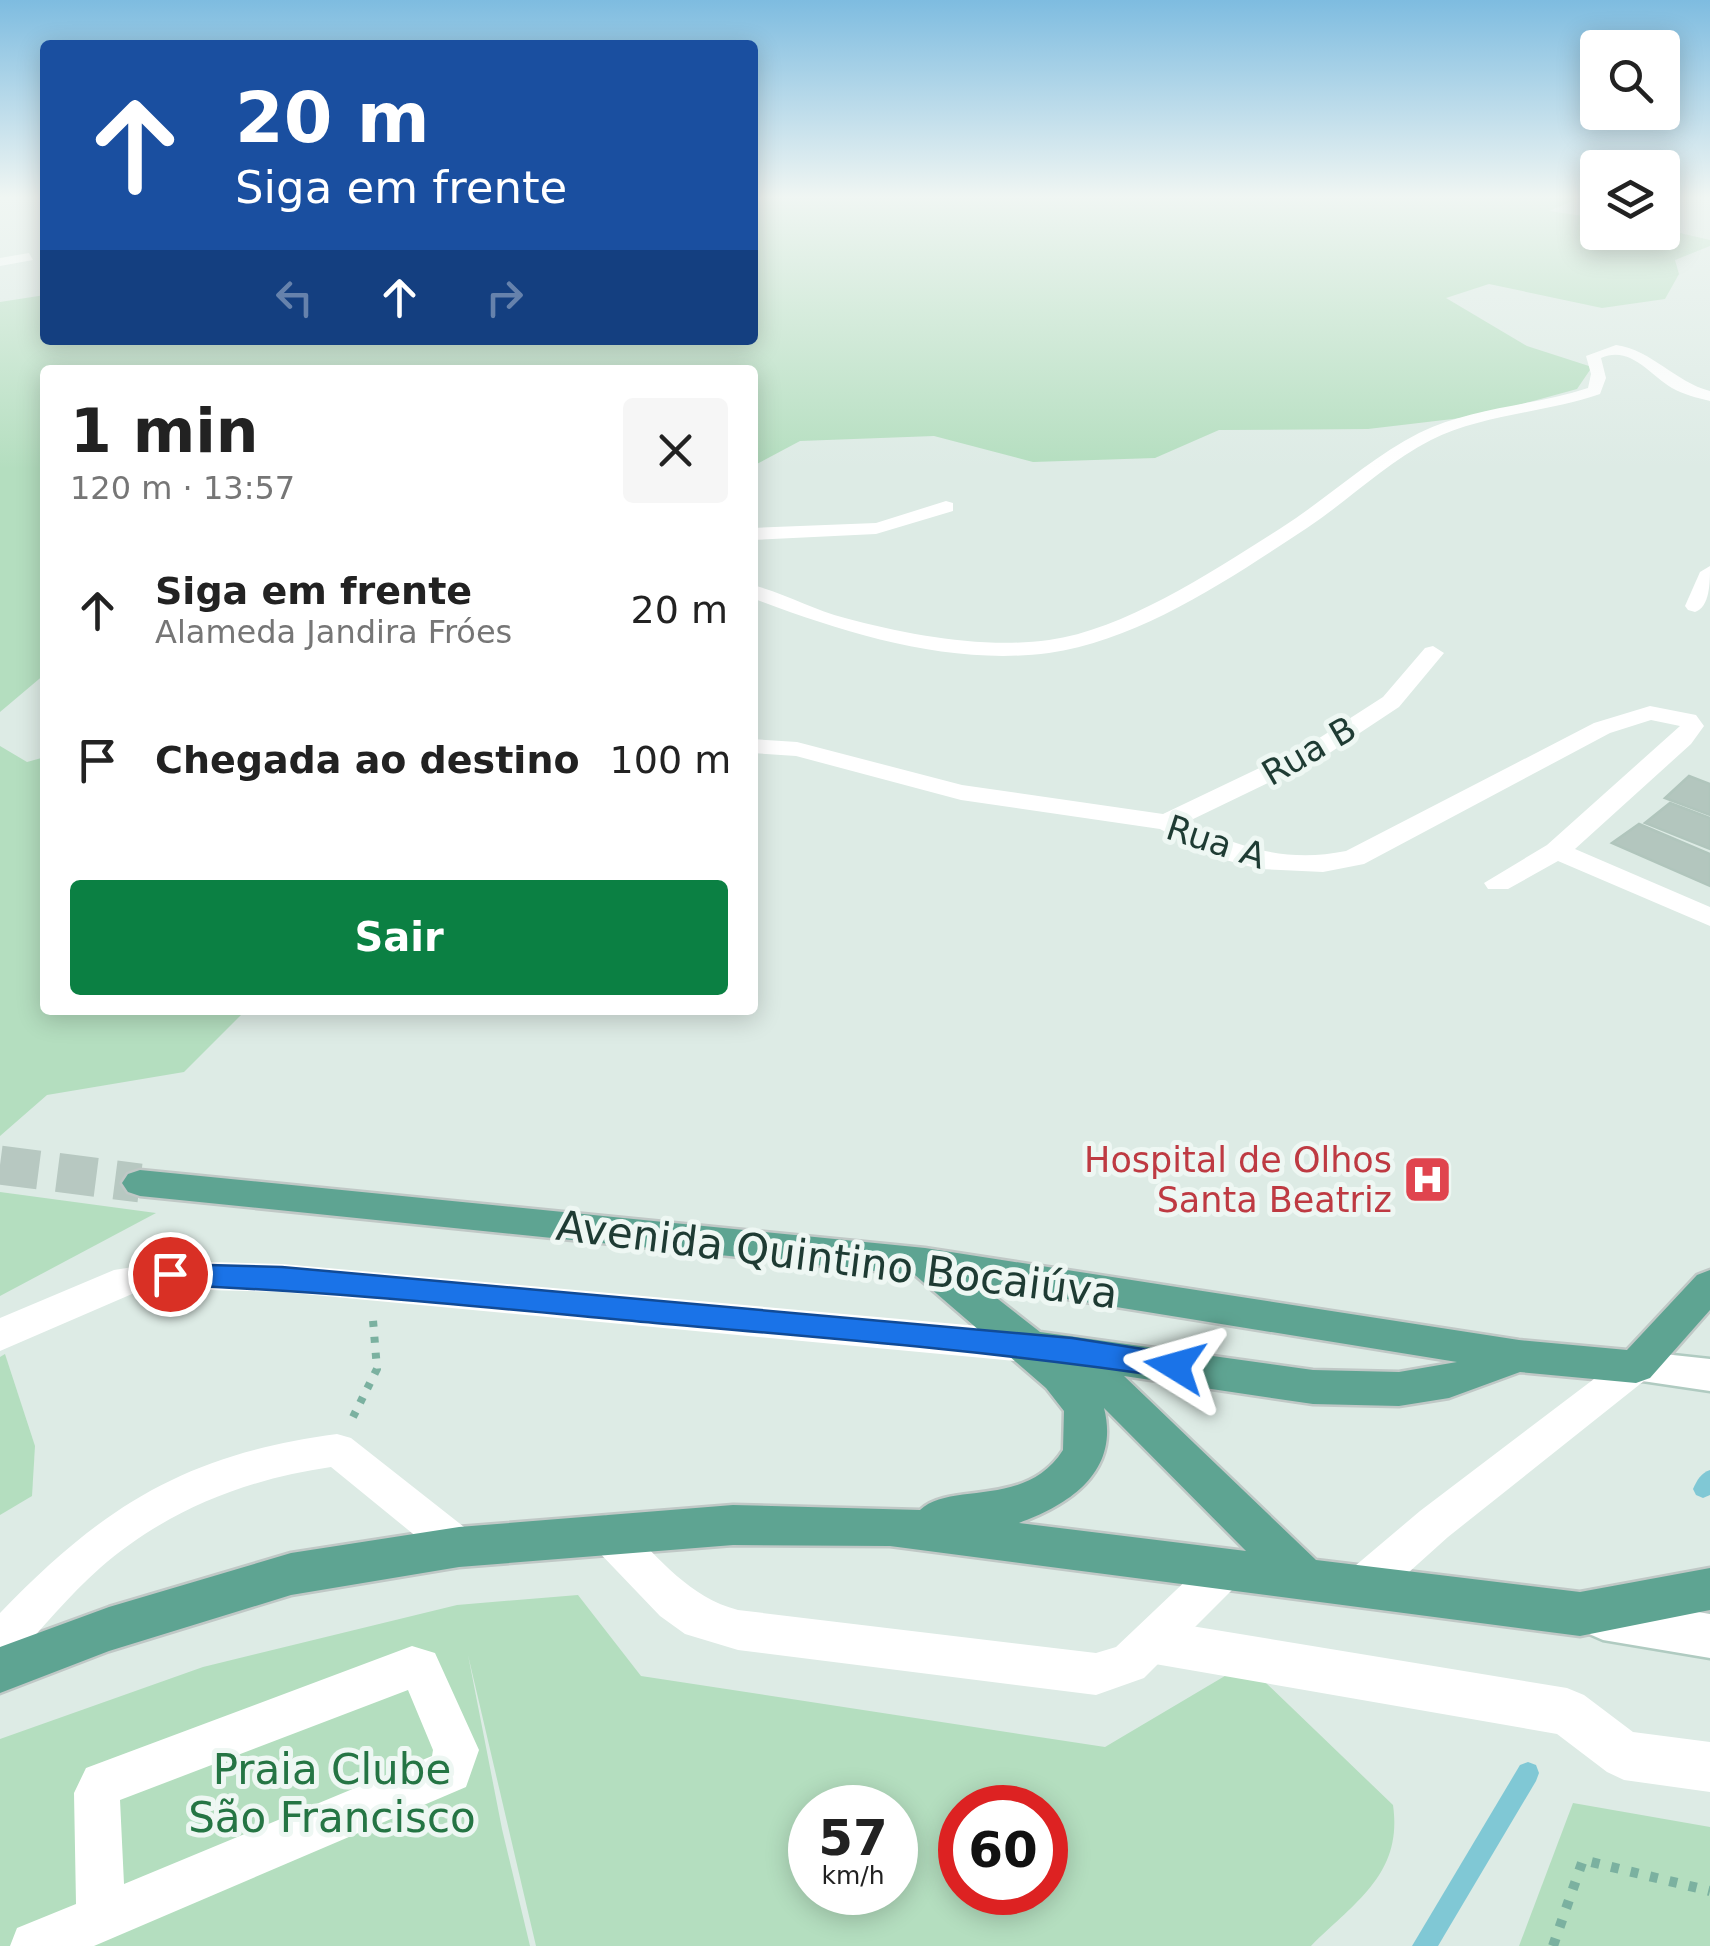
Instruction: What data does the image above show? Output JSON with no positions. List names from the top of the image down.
{
  "streets": {
    "main road": ["Avenida Quintino Bocaiúva"],
    "street": ["Rua B", "Rua A"]
  },
  "crossings": [
    ["Rua B", "Rua A"]
  ],
  "parks": ["Praia Clube São Francisco"],
  "places": {
    "hospital": ["Hospital de Olhos Santa Beatriz"]
  },
  "page": {
    "turn": ["20 m", "Siga em frente"],
    "heading": ["1 min", "120 m · 13:57"],
    "list": [
      {
        "name": "Siga em frente",
        "note": "Alameda Jandira Fróes",
        "value": "20 m"
      },
      {
        "name": "Chegada ao destino",
        "value": "100 m"
      }
    ],
    "buttons": "Sair",
    "speed": "57 km/h",
    "limit": "60"
  }
}
